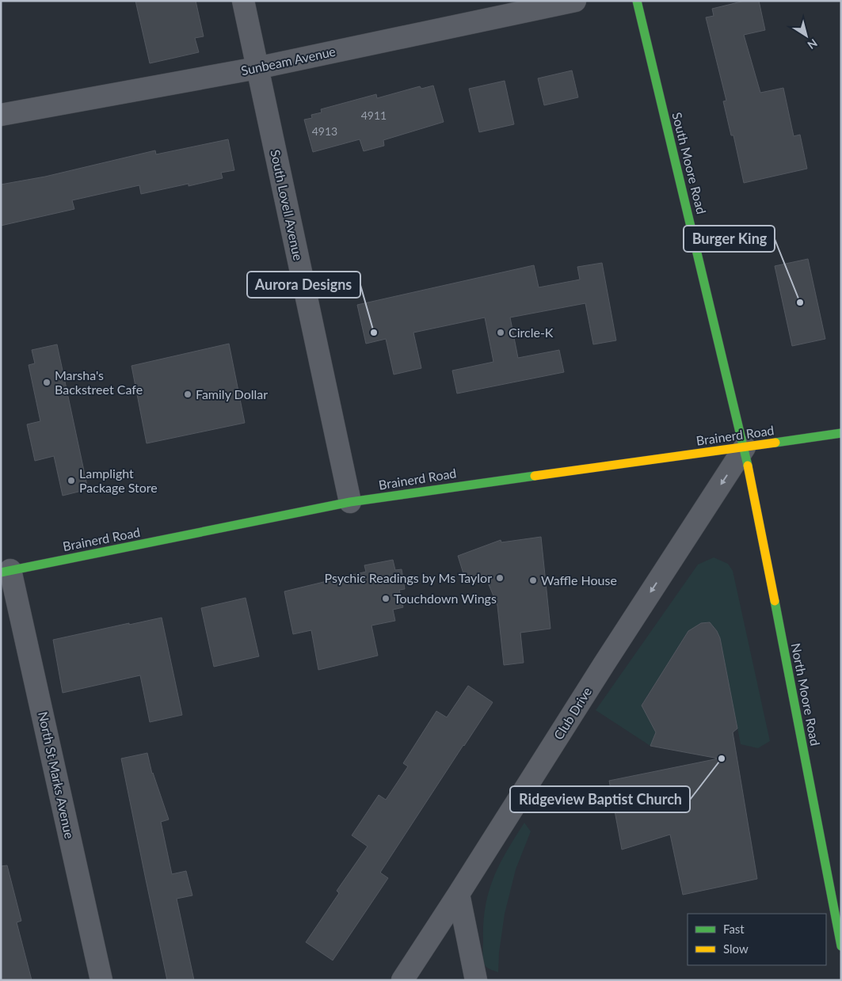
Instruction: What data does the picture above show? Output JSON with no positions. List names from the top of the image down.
{
  "streets": {
    "main road": ["South Moore Road", "Brainerd Road", "North Moore Road"],
    "street": [
      "Sunbeam Avenue",
      "South Lovell Avenue",
      "Club Drive",
      "North St Marks Avenue"
    ]
  },
  "crossings": [
    ["Sunbeam Avenue", "South Lovell Avenue"],
    ["South Moore Road", "Brainerd Road"],
    ["South Moore Road", "North Moore Road"],
    ["South Moore Road", "Club Drive"],
    ["South Lovell Avenue", "Brainerd Road"],
    ["Brainerd Road", "North Moore Road"],
    ["Brainerd Road", "Club Drive"],
    ["Brainerd Road", "North St Marks Avenue"],
    ["North Moore Road", "Club Drive"]
  ],
  "one_way": ["Club Drive"],
  "places": [
    "Burger King",
    "Aurora Designs",
    "Circle-K",
    "Marsha's Backstreet Cafe",
    "Family Dollar",
    "Lamplight Package Store",
    "Psychic Readings by Ms Taylor",
    "Waffle House",
    "Touchdown Wings",
    "Ridgeview Baptist Church"
  ],
  "house_numbers": ["4911", "4913"],
  "legend": ["Fast", "Slow"],
  "north": "bottom right"
}
